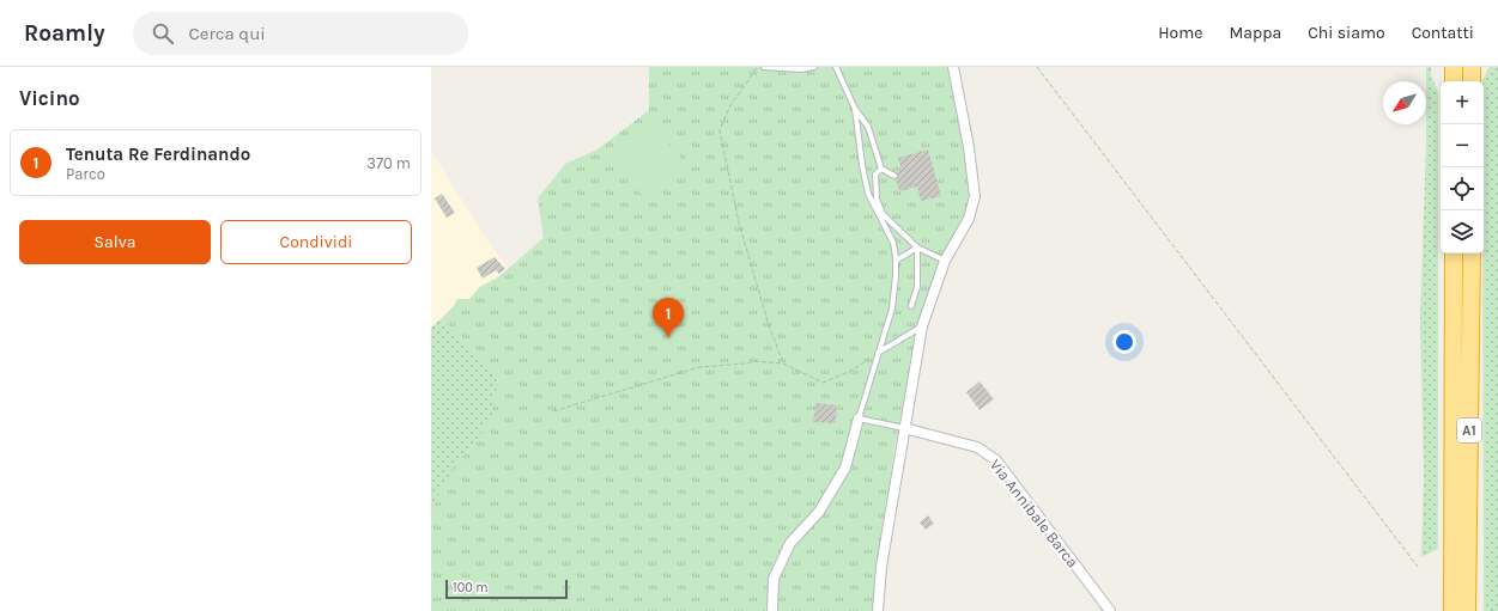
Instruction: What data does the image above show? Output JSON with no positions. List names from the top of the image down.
{
  "streets": {
    "highway": ["A1"],
    "street": ["Via Annibale Barca"]
  },
  "scale_bar": "100 m",
  "north": "bottom left",
  "page": {
    "header": "Roamly",
    "search": "Cerca qui",
    "nav": [
      "Home",
      "Mappa",
      "Chi siamo",
      "Contatti"
    ],
    "heading": "Vicino",
    "map_buttons": ["+", "−"],
    "list": [
      {
        "mark": "1",
        "name": "Tenuta Re Ferdinando",
        "note": "Parco",
        "value": "370 m"
      }
    ],
    "buttons": ["Salva", "Condividi"],
    "pins": "1",
    "scale": "100 m"
  }
}
